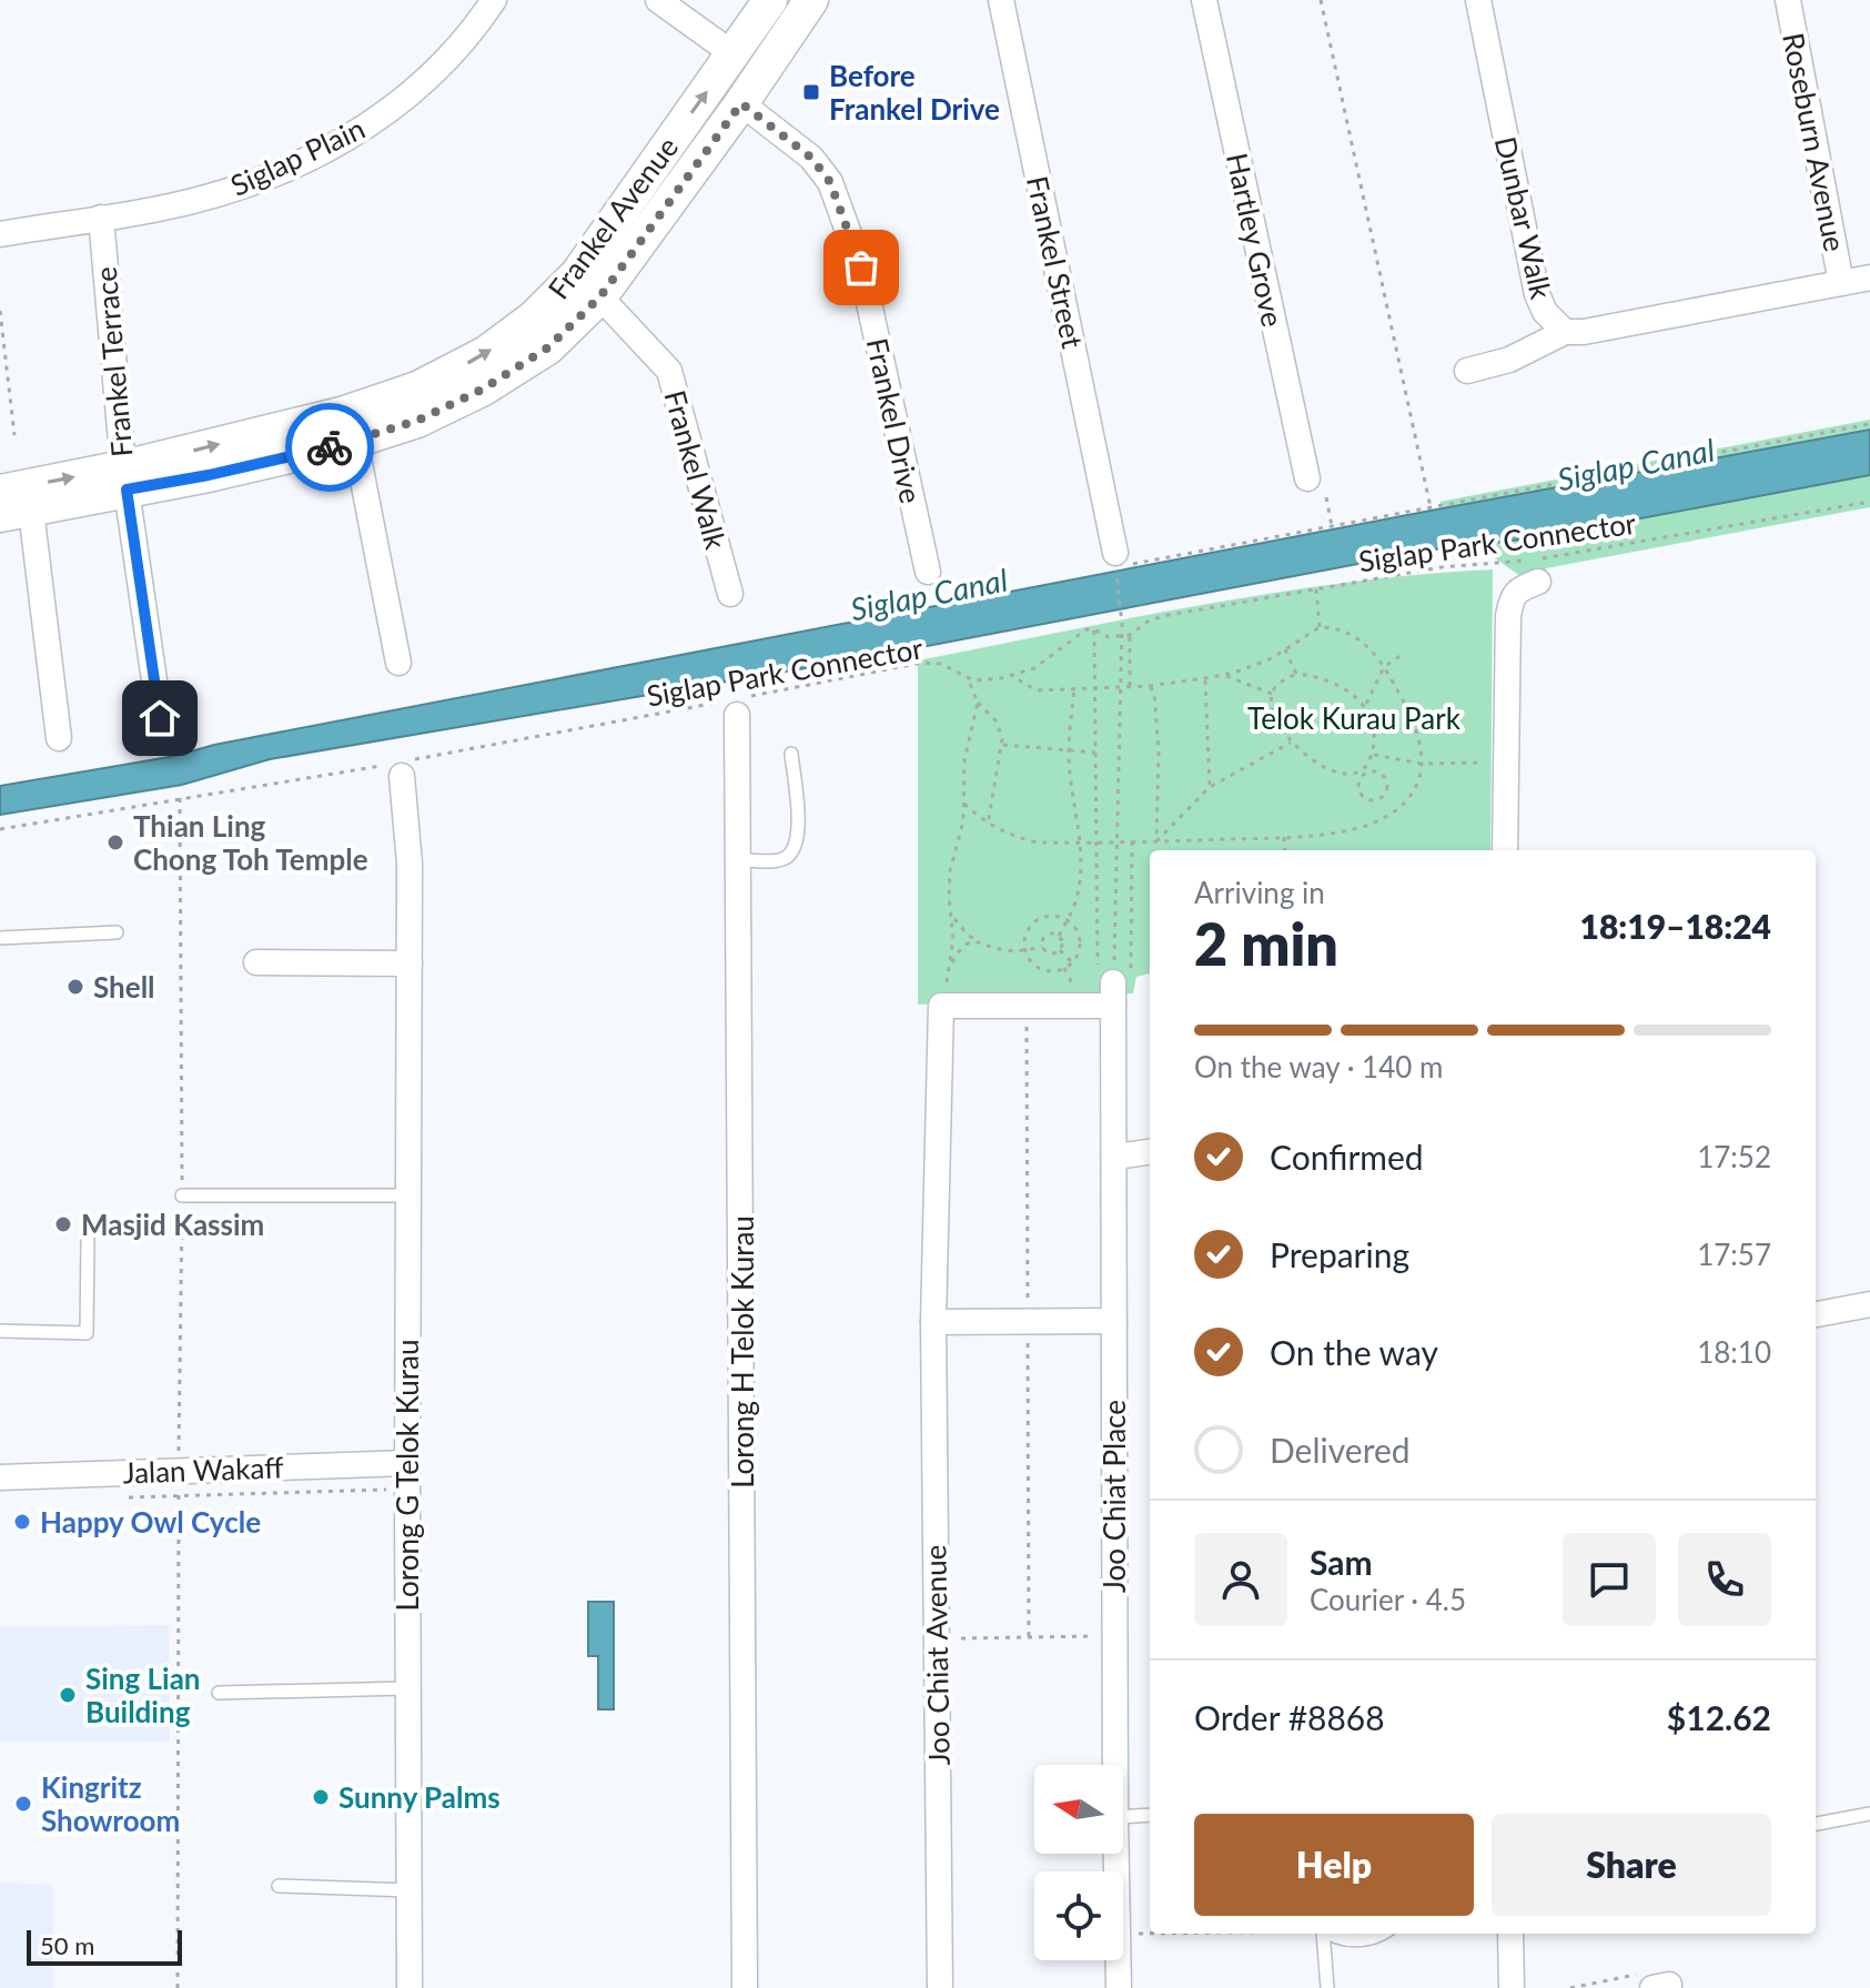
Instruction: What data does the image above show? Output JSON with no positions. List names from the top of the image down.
{
  "streets": {
    "street": [
      "Roseburn Avenue",
      "Siglap Plain",
      "Frankel Avenue",
      "Dunbar Walk",
      "Hartley Grove",
      "Frankel Street",
      "Frankel Terrace",
      "Frankel Drive",
      "Frankel Walk",
      "Lorong H Telok Kurau",
      "Jalan Wakaff",
      "Lorong G Telok Kurau",
      "Joo Chiat Place",
      "Joo Chiat Avenue"
    ],
    "path": ["Siglap Park Connector"]
  },
  "crossings": [
    ["Roseburn Avenue", "Dunbar Walk"],
    ["Siglap Plain", "Frankel Terrace"],
    ["Frankel Avenue", "Frankel Terrace"],
    ["Frankel Avenue", "Frankel Drive"],
    ["Frankel Avenue", "Frankel Walk"],
    ["Siglap Park Connector", "Lorong H Telok Kurau"],
    ["Siglap Park Connector", "Lorong G Telok Kurau"],
    ["Jalan Wakaff", "Lorong G Telok Kurau"]
  ],
  "water": ["Siglap Canal"],
  "parks": ["Telok Kurau Park"],
  "places": {
    "transit": ["Before Frankel Drive"],
    "other": [
      "Thian Ling Chong Toh Temple",
      "Shell",
      "Masjid Kassim",
      "Happy Owl Cycle",
      "Sing Lian Building",
      "Sunny Palms",
      "Kingritz Showroom"
    ]
  },
  "scale_bar": "50 m",
  "north": "left",
  "page": {
    "heading": ["2 min", "Arriving in", "18:19–18:24"],
    "panel": [
      "Sam",
      "Courier · 4.5",
      "Order #8868",
      "$12.62"
    ],
    "bar": "On the way · 140 m",
    "list": [
      ["Confirmed", "17:52"],
      ["Preparing", "17:57"],
      ["On the way", "18:10"],
      "Delivered"
    ],
    "buttons": ["Help", "Share"],
    "scale": "50 m"
  }
}
